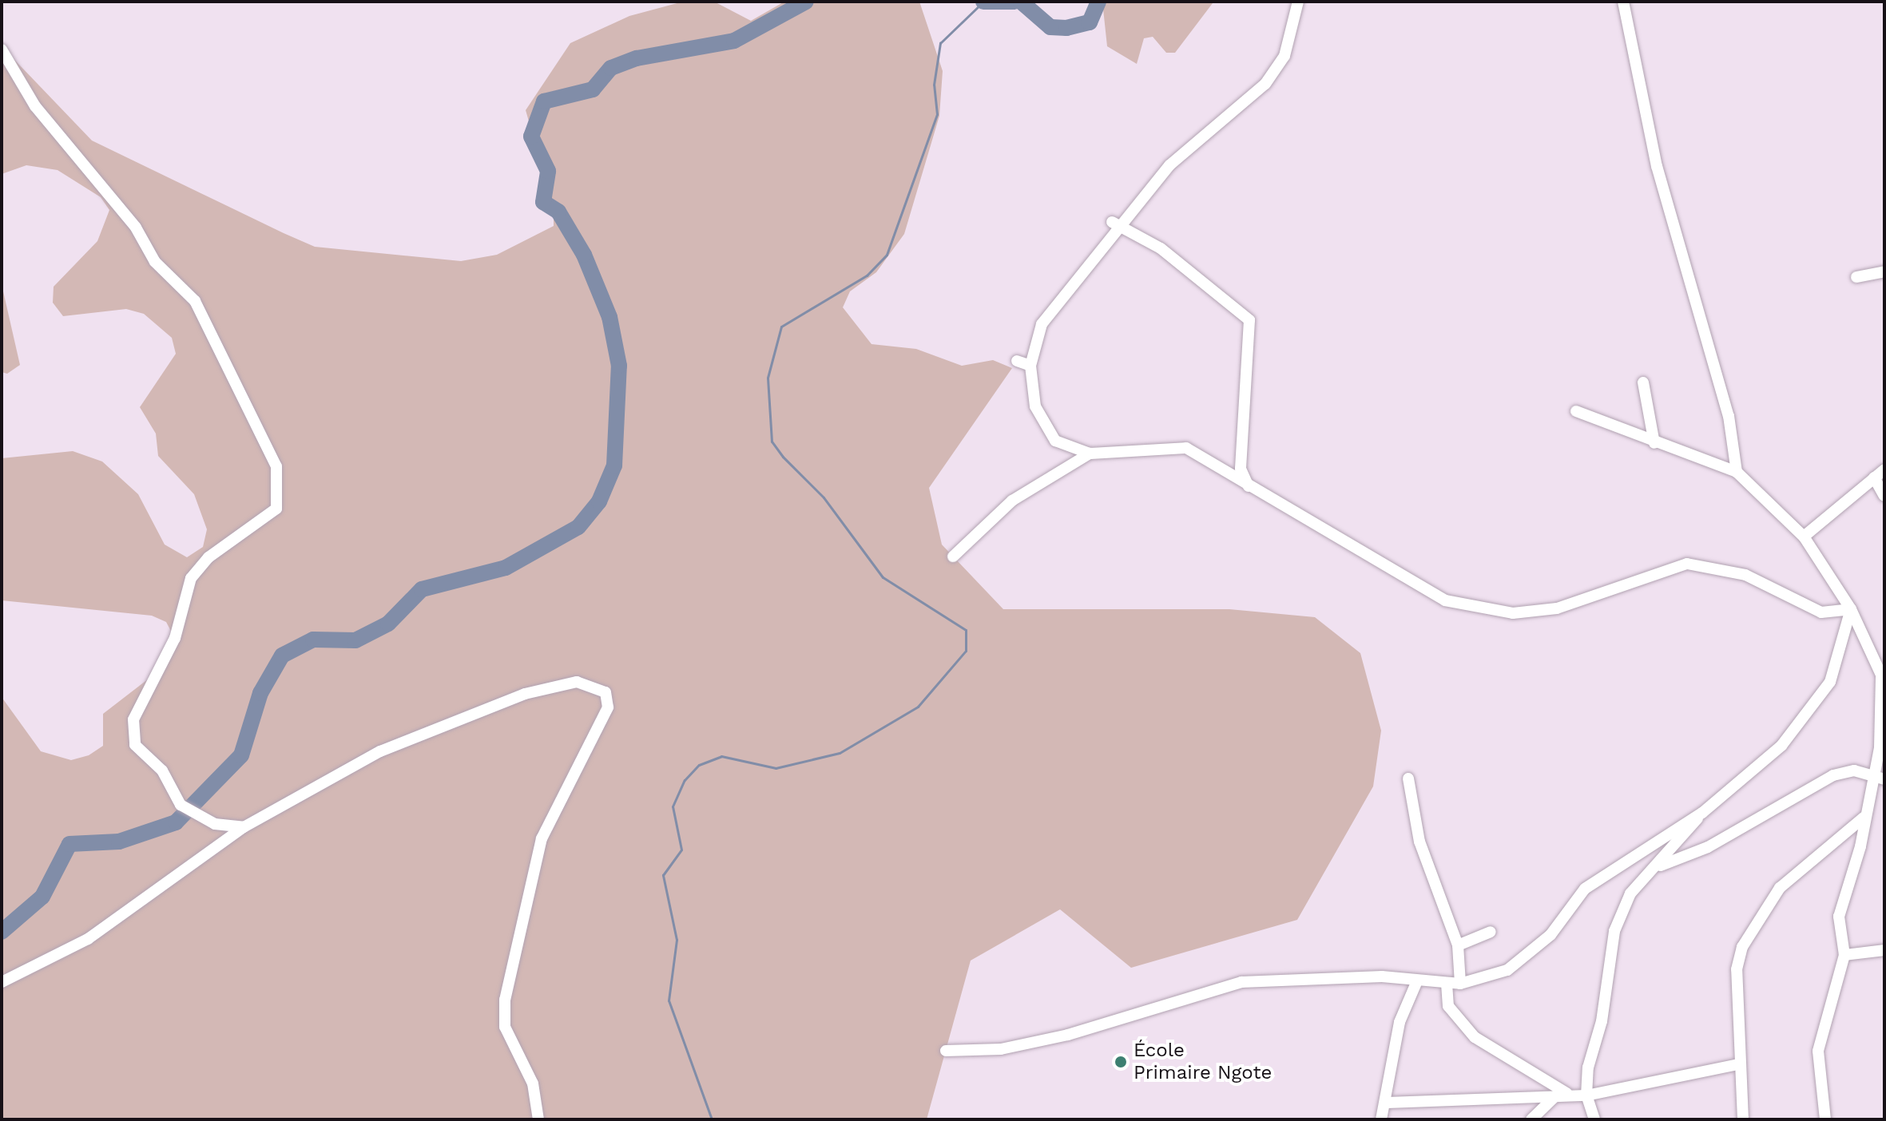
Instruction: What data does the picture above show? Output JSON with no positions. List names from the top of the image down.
{
  "places": ["École Primaire Ngote"]
}
